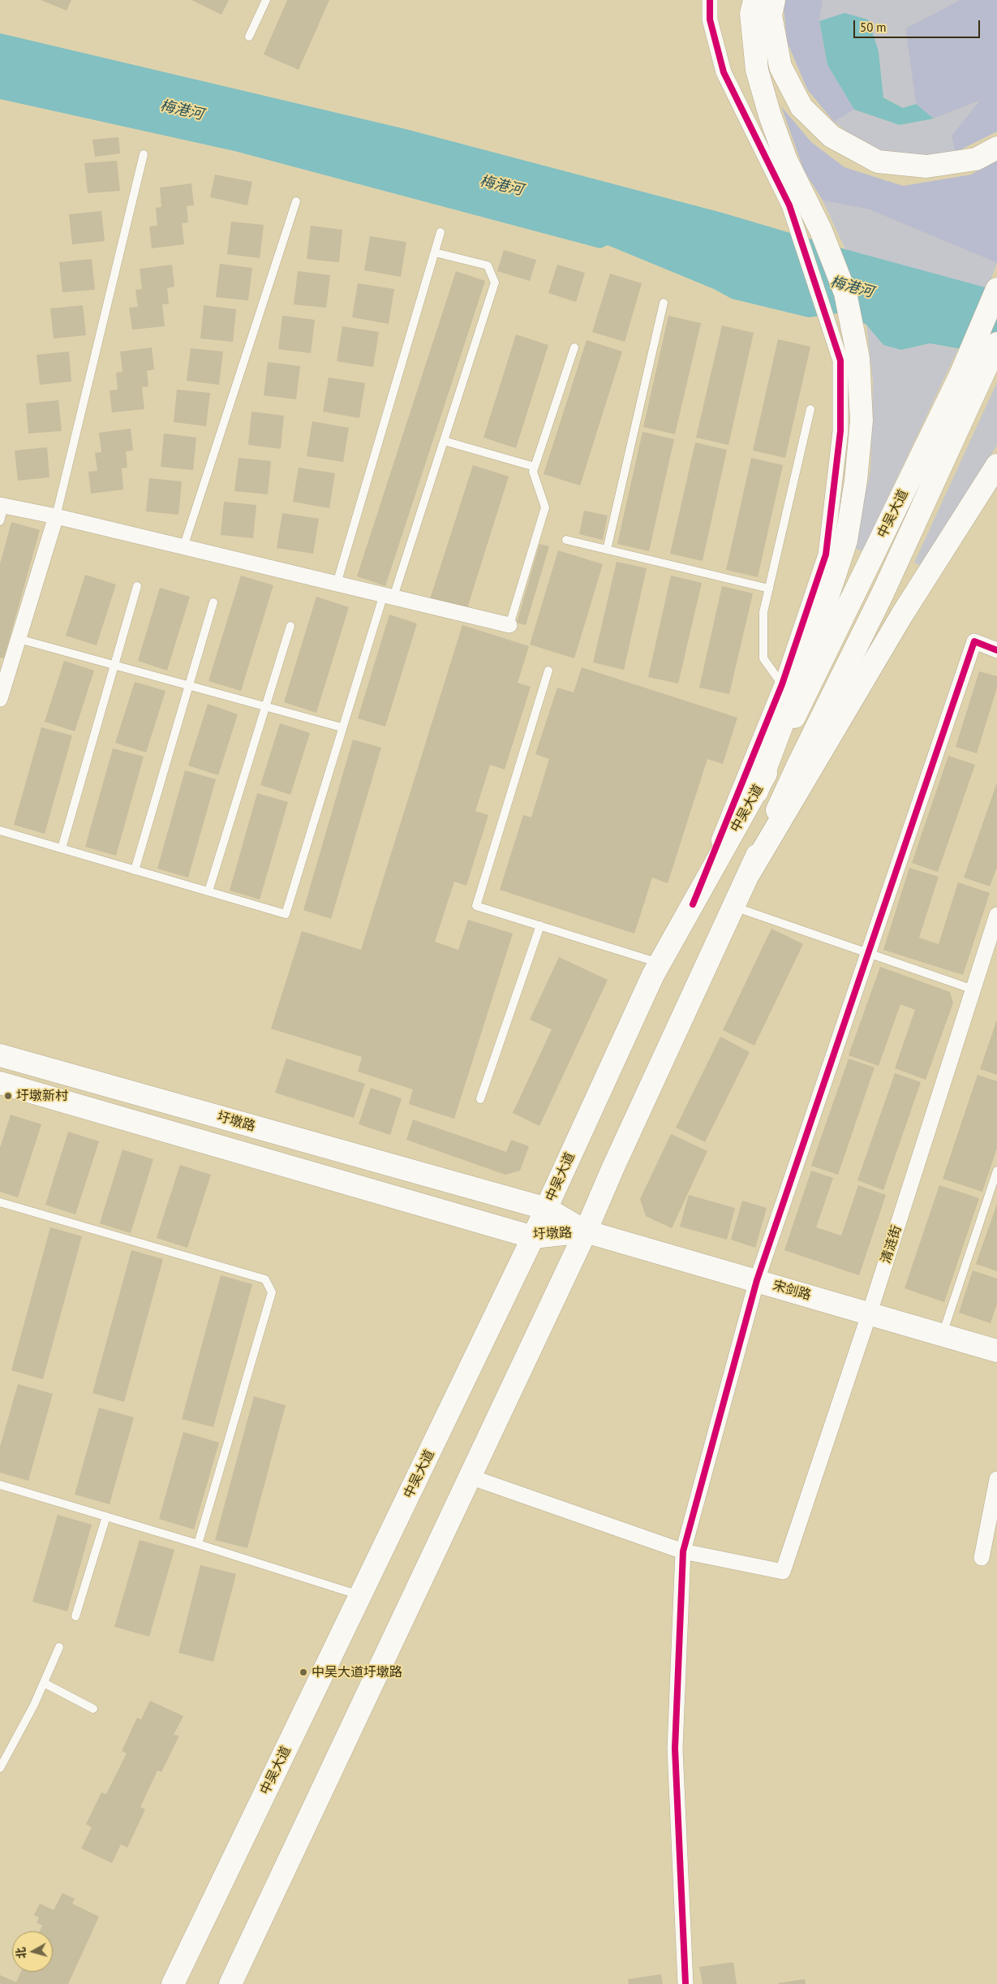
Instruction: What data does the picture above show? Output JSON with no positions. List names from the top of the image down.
{
  "streets": {
    "main road": ["中吴大道", "圩墩路", "宋剑路"],
    "street": ["清涟街"]
  },
  "crossings": [
    ["中吴大道", "圩墩路"],
    ["中吴大道", "宋剑路"],
    ["圩墩路", "宋剑路"],
    ["清涟街", "宋剑路"]
  ],
  "water": ["梅港河"],
  "places": ["圩墩新村", "中吴大道圩墩路"],
  "scale_bar": "50 m",
  "north": "left"
}
